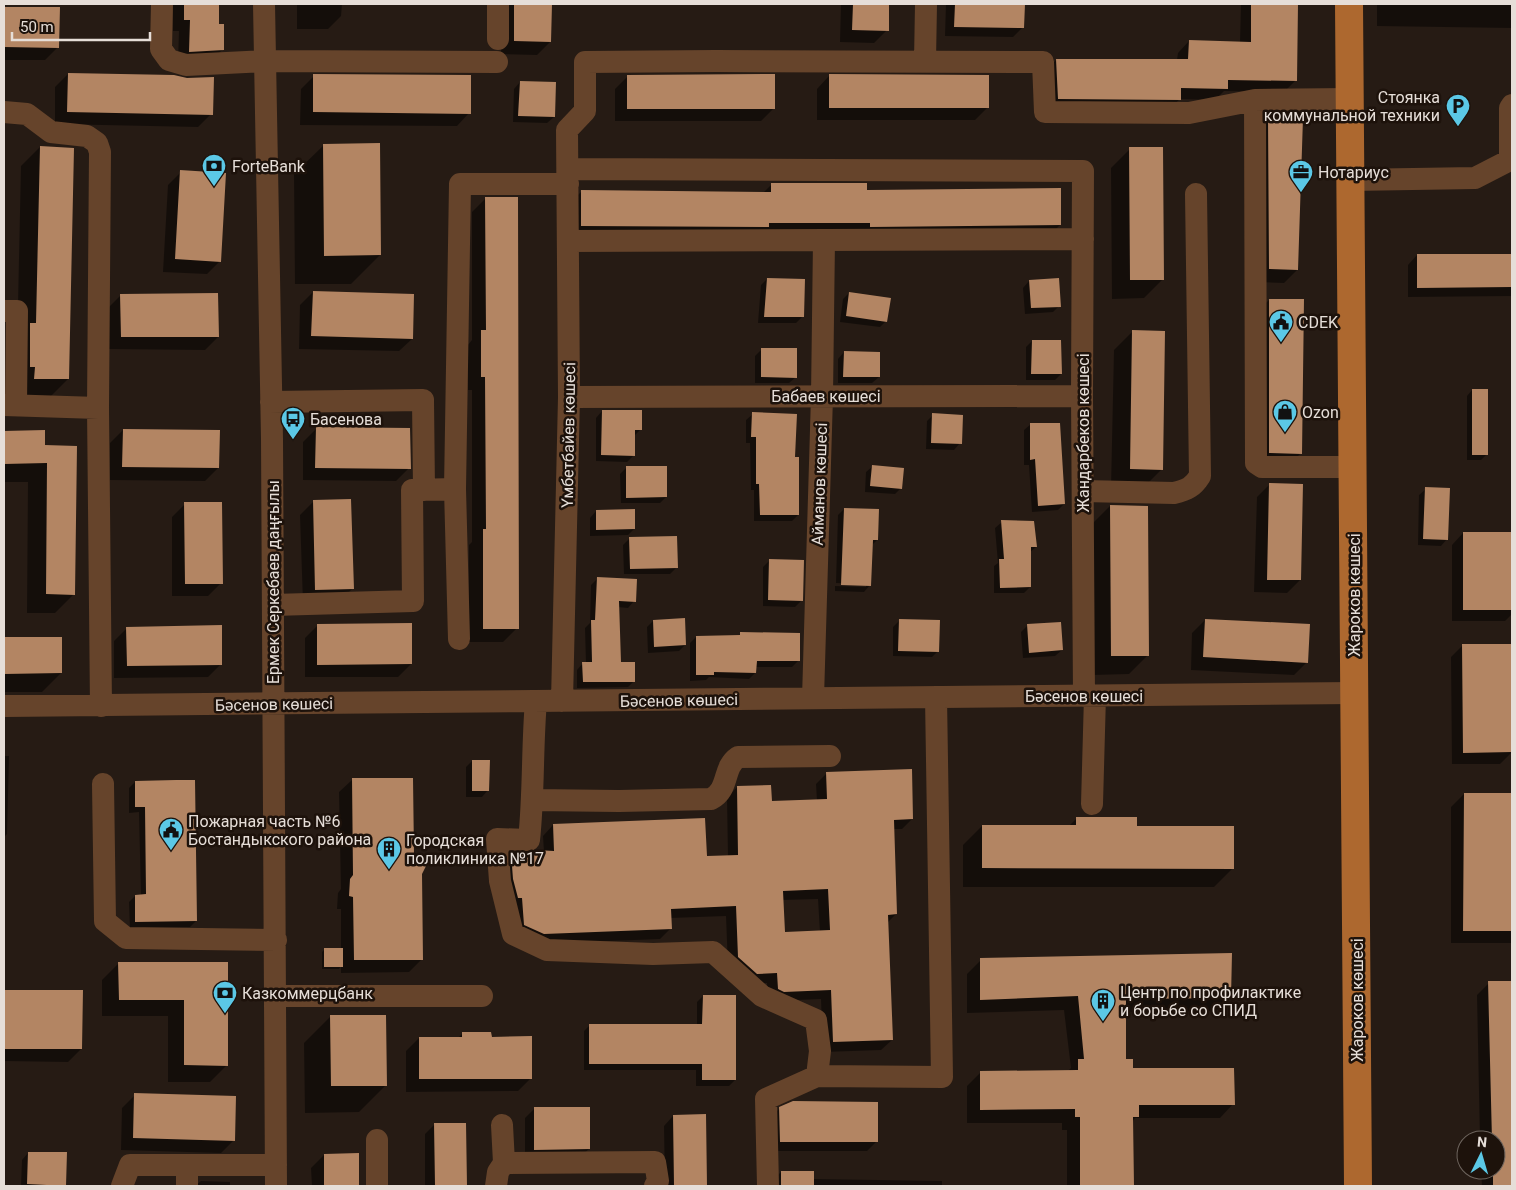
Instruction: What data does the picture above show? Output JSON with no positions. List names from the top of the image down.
{
  "streets": {
    "main road": ["Жароков көшесі"],
    "street": [
      "Бабаев көшесі",
      "Жандарбеков көшесі",
      "Үмбетбайев көшесі",
      "Айманов көшесі",
      "Ермек Серкебаев даңғылы",
      "Бәсенов көшесі"
    ]
  },
  "crossings": [
    ["Бабаев көшесі", "Жандарбеков көшесі"],
    ["Бабаев көшесі", "Үмбетбайев көшесі"],
    ["Бабаев көшесі", "Айманов көшесі"],
    ["Жандарбеков көшесі", "Үмбетбайев көшесі"],
    ["Жандарбеков көшесі", "Бәсенов көшесі"],
    ["Үмбетбайев көшесі", "Бәсенов көшесі"],
    ["Айманов көшесі", "Бәсенов көшесі"],
    ["Ермек Серкебаев даңғылы", "Бәсенов көшесі"],
    ["Жароков көшесі", "Бәсенов көшесі"]
  ],
  "places": {
    "parking": ["Стоянка коммунальной техники"],
    "bank": ["ForteBank", "Казкоммерцбанк"],
    "office": ["Нотариуc"],
    "public building": ["CDEK", "Пожарная часть №6 Бостандыкского района"],
    "shop": ["Ozon"],
    "bus stop": ["Басенова"],
    "building": ["Городская поликлиника №17", "Центр по профилактике и борьбе со СПИД"]
  },
  "scale_bar": "50 m",
  "north": "top"
}
